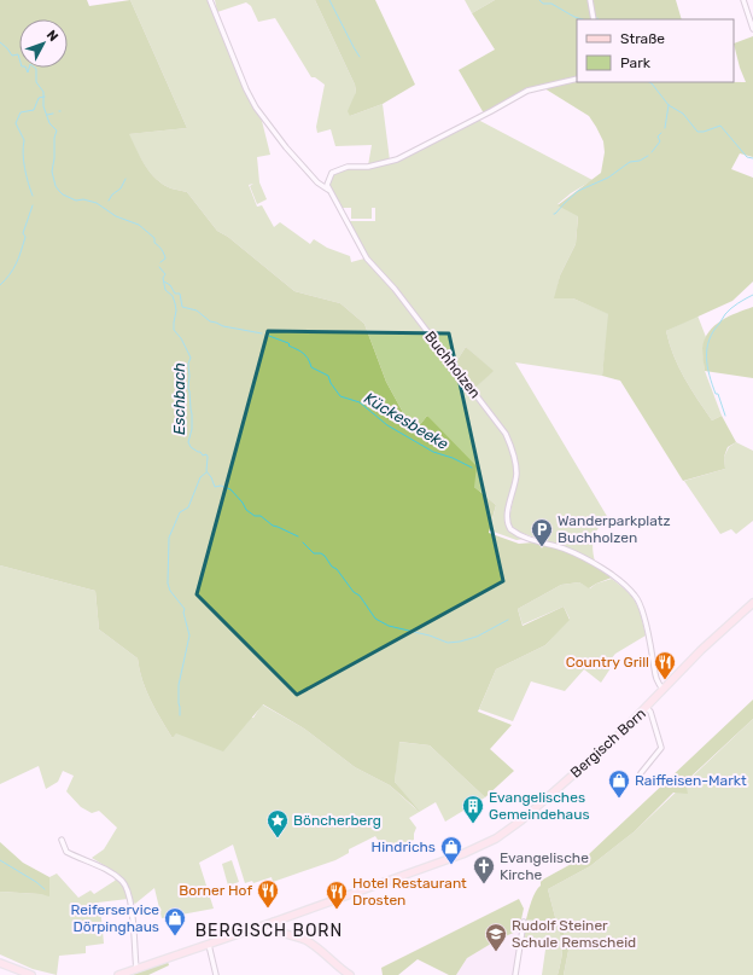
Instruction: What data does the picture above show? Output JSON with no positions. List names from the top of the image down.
{
  "streets": {
    "main road": ["Bergisch Born"],
    "street": ["Buchholzen"]
  },
  "crossings": [
    ["Buchholzen", "Bergisch Born"]
  ],
  "districts": ["BERGISCH BORN"],
  "water": ["Eschbach", "Kückesbeeke"],
  "places": {
    "parking": ["Wanderparkplatz Buchholzen"],
    "restaurant": ["Country Grill", "Borner Hof", "Hotel Restaurant Drosten"],
    "shop": ["Raiffeisen-Markt", "Hindrichs", "Reiferservice Dörpinghaus"],
    "building": ["Evangelisches Gemeindehaus"],
    "place": ["Böncherberg"],
    "church": ["Evangelische Kirche"],
    "school or university": ["Rudolf Steiner Schule Remscheid"]
  },
  "legend": ["Straße", "Park"],
  "north": "top right"
}
